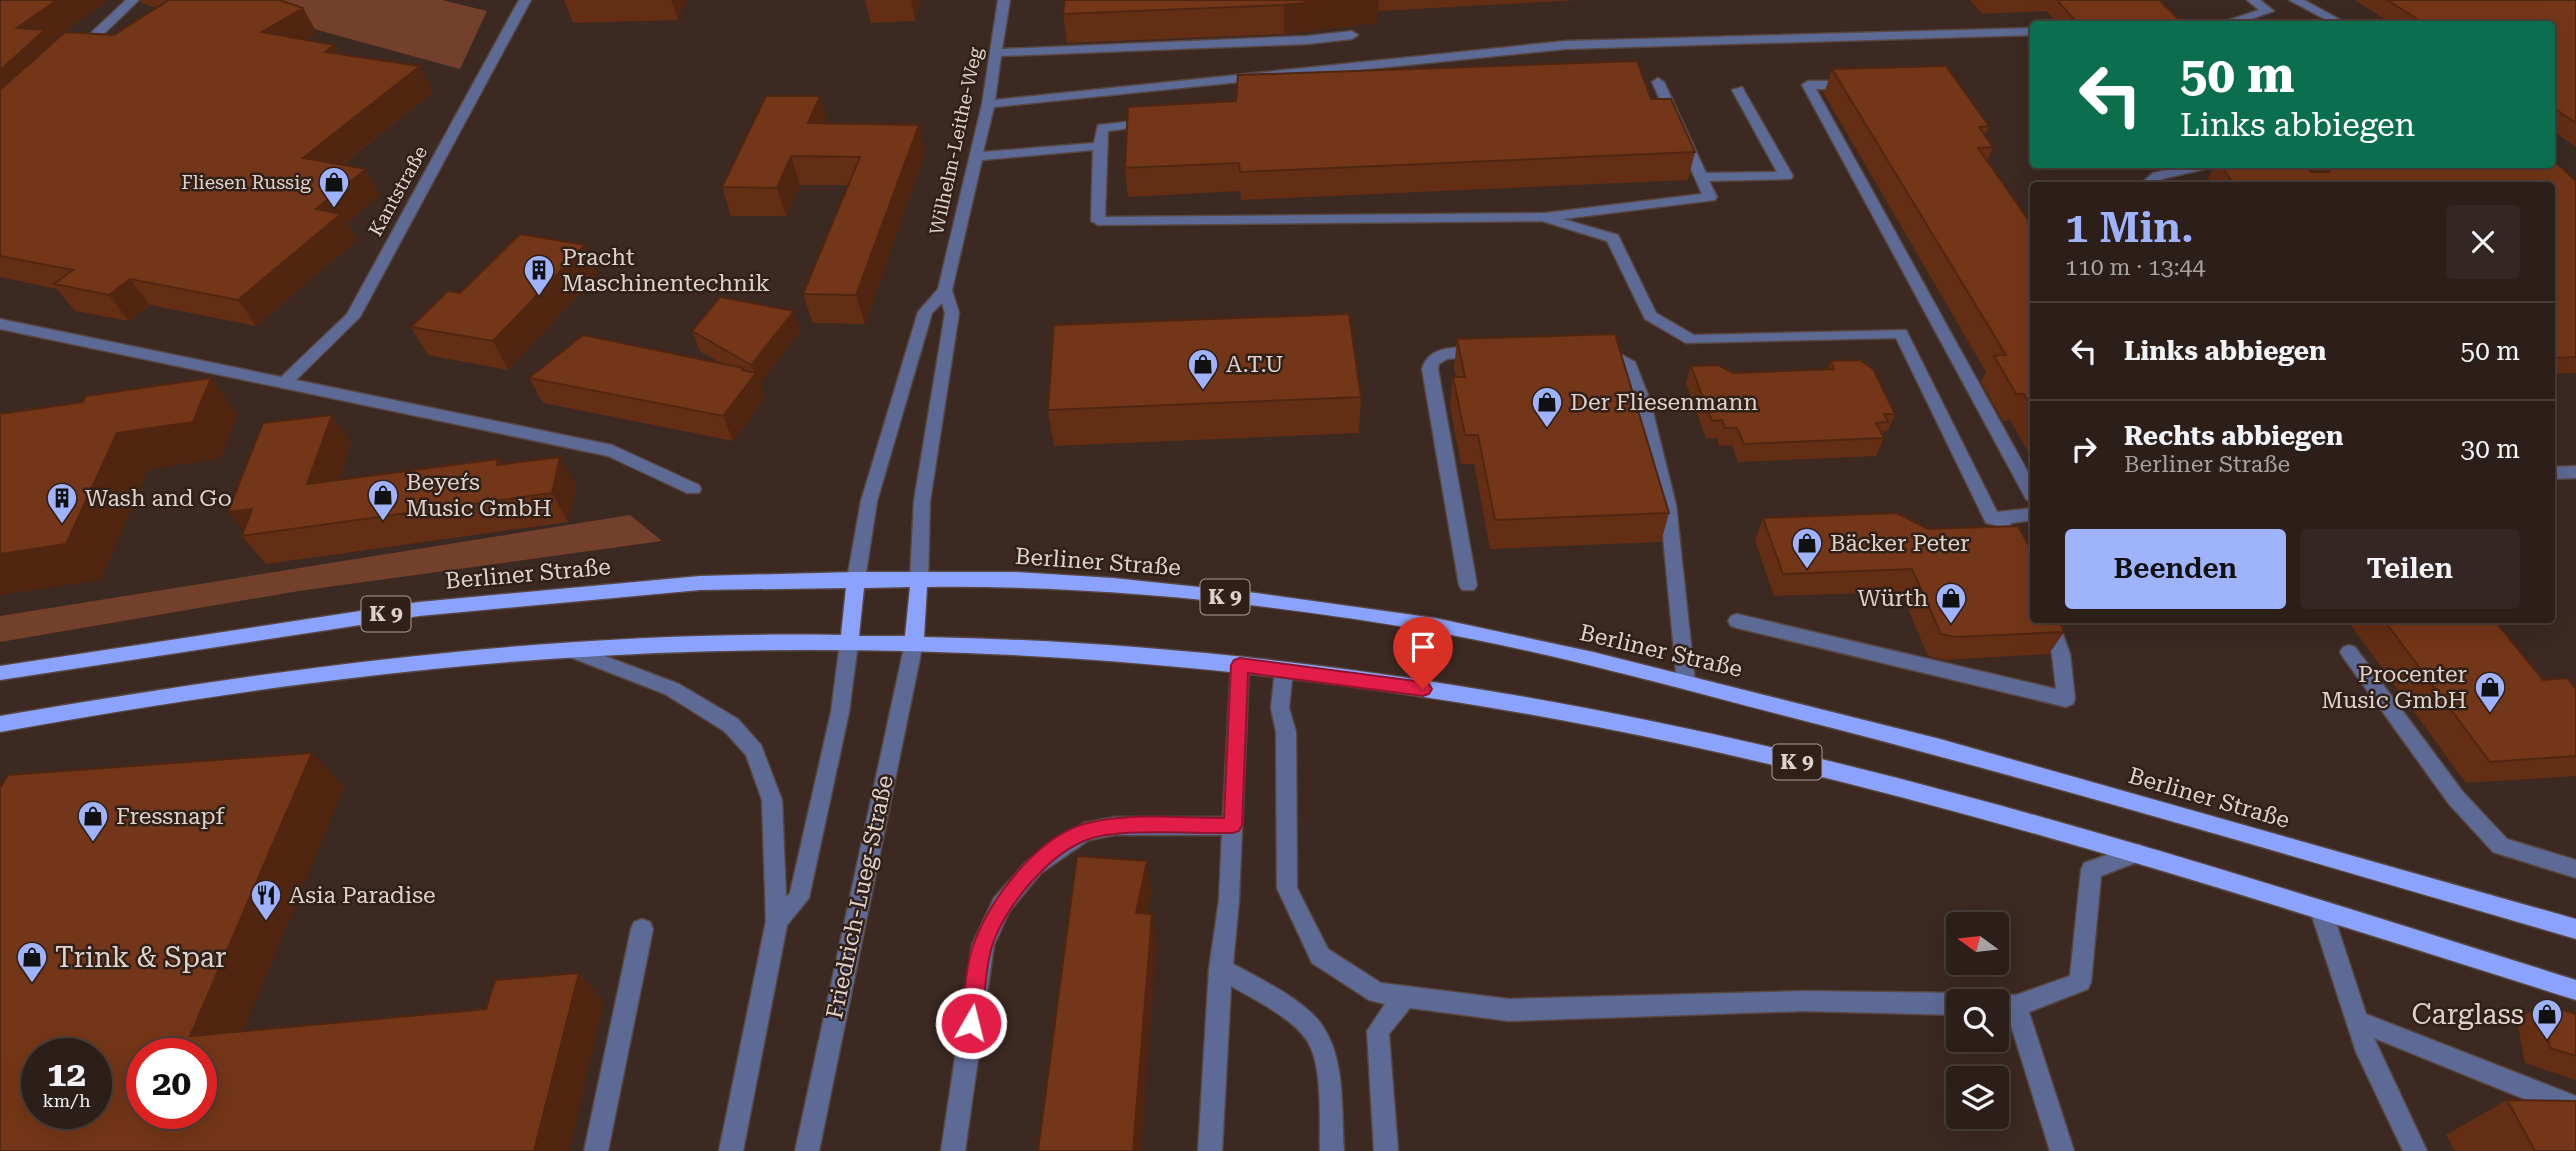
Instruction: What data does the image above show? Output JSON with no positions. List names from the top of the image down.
{
  "streets": {
    "main road": ["Wilhelm-Leithe-Weg", "Berliner Straße", "K 9"],
    "street": ["Kantstraße", "Friedrich-Lueg-Straße"]
  },
  "crossings": [
    ["Wilhelm-Leithe-Weg", "Berliner Straße"],
    ["Wilhelm-Leithe-Weg", "K 9"],
    ["Wilhelm-Leithe-Weg", "Friedrich-Lueg-Straße"],
    ["K 9", "Friedrich-Lueg-Straße"]
  ],
  "places": {
    "shop": [
      "Fliesen Russig",
      "A.T.U",
      "Der Fliesenmann",
      "Beyer´s Music GmbH",
      "Bäcker Peter",
      "Würth",
      "Procenter Music GmbH",
      "Fressnapf",
      "Trink & Spar",
      "Carglass"
    ],
    "building": ["Pracht Maschinentechnik", "Wash and Go"],
    "restaurant": ["Asia Paradise"]
  },
  "north": "left",
  "page": {
    "turn": ["50 m", "Links abbiegen"],
    "heading": ["1 Min.", "110 m · 13:44"],
    "list": [
      {
        "name": "Links abbiegen",
        "value": "50 m"
      },
      {
        "name": "Rechts abbiegen",
        "note": "Berliner Straße",
        "value": "30 m"
      }
    ],
    "buttons": ["Beenden", "Teilen"],
    "speed": "12 km/h",
    "limit": "20"
  }
}
